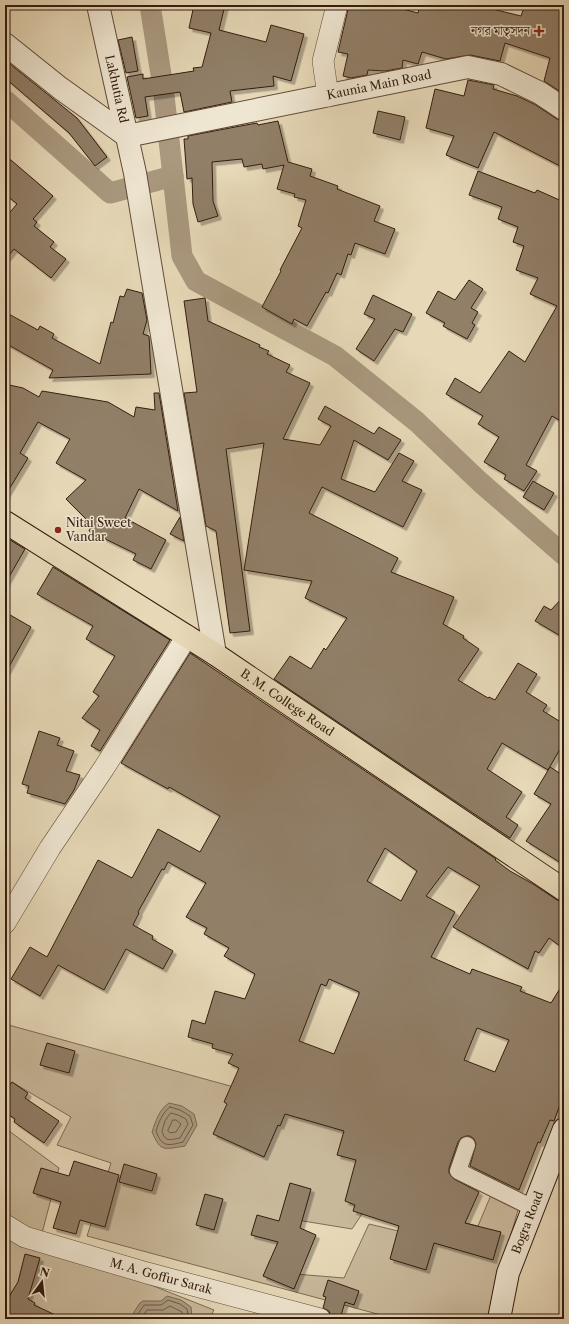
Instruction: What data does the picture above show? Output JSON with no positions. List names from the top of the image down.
{
  "streets": {
    "main road": ["B. M. College Road"],
    "street": [
      "Kaunia Main Road",
      "Lakhutia Rd",
      "Bogra Road",
      "M. A. Goffur Sarak"
    ]
  },
  "crossings": [
    ["Kaunia Main Road", "Lakhutia Rd"],
    ["Lakhutia Rd", "B. M. College Road"]
  ],
  "places": {
    "health": ["নগর মাতৃসদন"],
    "other": ["Nitai Sweet Vandar"]
  },
  "north": "top"
}
